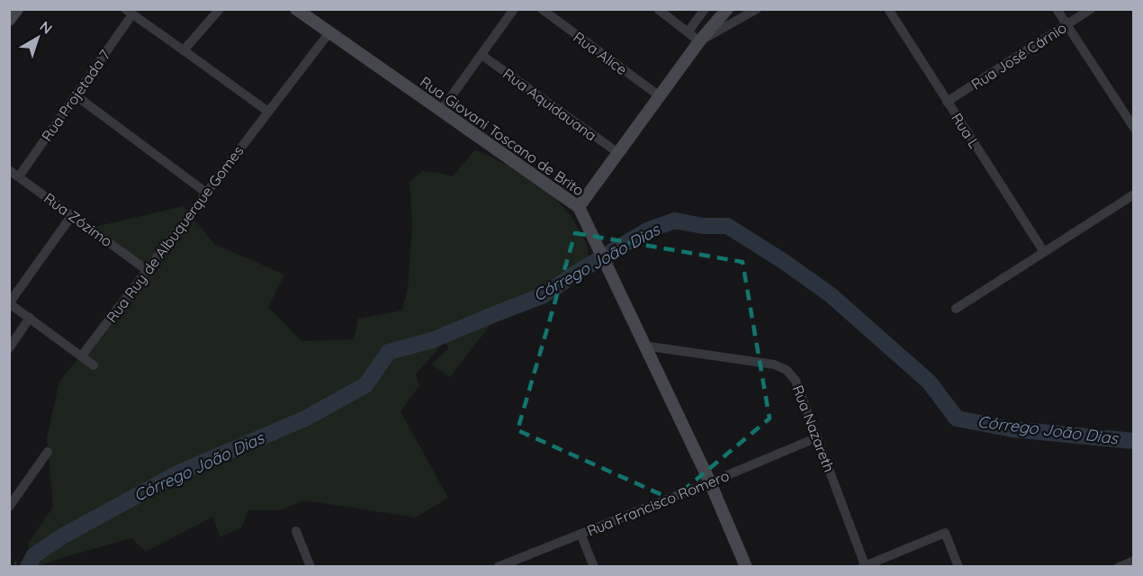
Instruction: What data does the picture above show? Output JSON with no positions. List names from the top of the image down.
{
  "streets": {
    "main road": ["Rua Giovani Toscano de Brito"],
    "street": [
      "Rua Alice",
      "Rua José Cárnio",
      "Rua Projetada 7",
      "Rua Aquidauana",
      "Rua L",
      "Rua Zózimo",
      "Rua Ruy de Albuquerque Gomes",
      "Rua Nazareth",
      "Rua Francisco Romero"
    ]
  },
  "crossings": [
    ["Rua José Cárnio", "Rua L"],
    ["Rua Projetada 7", "Rua Zózimo"],
    ["Rua Giovani Toscano de Brito", "Rua Ruy de Albuquerque Gomes"],
    ["Rua Giovani Toscano de Brito", "Rua Nazareth"],
    ["Rua Giovani Toscano de Brito", "Rua Francisco Romero"],
    ["Rua Zózimo", "Rua Ruy de Albuquerque Gomes"],
    ["Rua Nazareth", "Rua Francisco Romero"]
  ],
  "water": ["Córrego João Dias"],
  "north": "top right"
}
